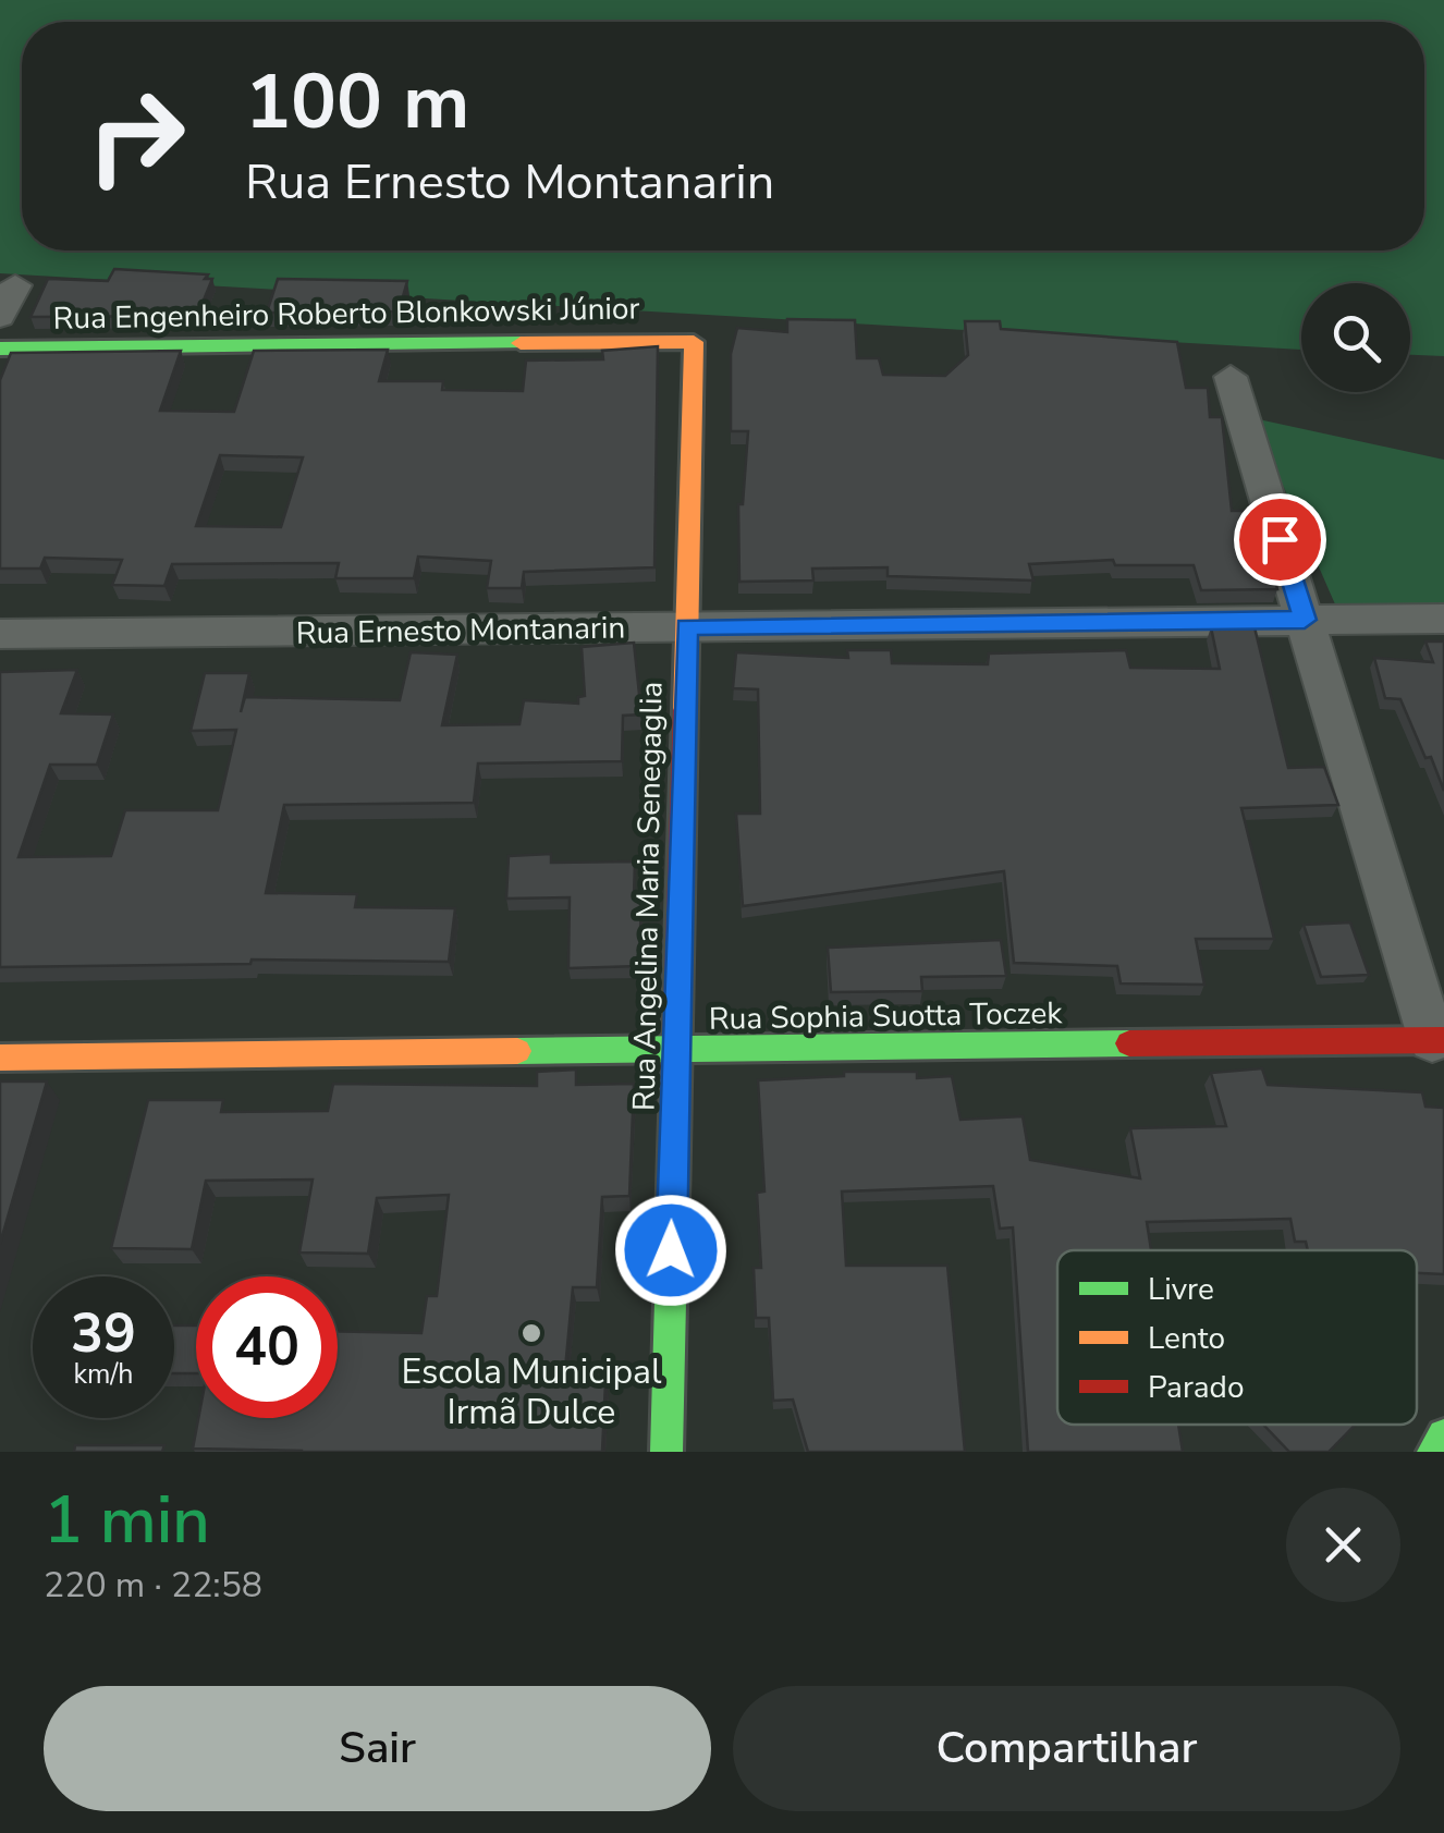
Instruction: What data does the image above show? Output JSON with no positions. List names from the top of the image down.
{
  "streets": {
    "street": [
      "Rua Engenheiro Roberto Blonkowski Júnior",
      "Rua Ernesto Montanarin",
      "Rua Angelina Maria Senegaglia",
      "Rua Sophia Suotta Toczek"
    ]
  },
  "crossings": [
    ["Rua Engenheiro Roberto Blonkowski Júnior", "Rua Angelina Maria Senegaglia"],
    ["Rua Ernesto Montanarin", "Rua Angelina Maria Senegaglia"],
    ["Rua Angelina Maria Senegaglia", "Rua Sophia Suotta Toczek"]
  ],
  "places": ["Escola Municipal Irmã Dulce"],
  "legend": ["Livre", "Lento", "Parado"],
  "page": {
    "turn": ["100 m", "Rua Ernesto Montanarin"],
    "speed": "39 km/h",
    "limit": "40",
    "heading": ["1 min", "220 m · 22:58"],
    "buttons": ["Sair", "Compartilhar"]
  }
}
